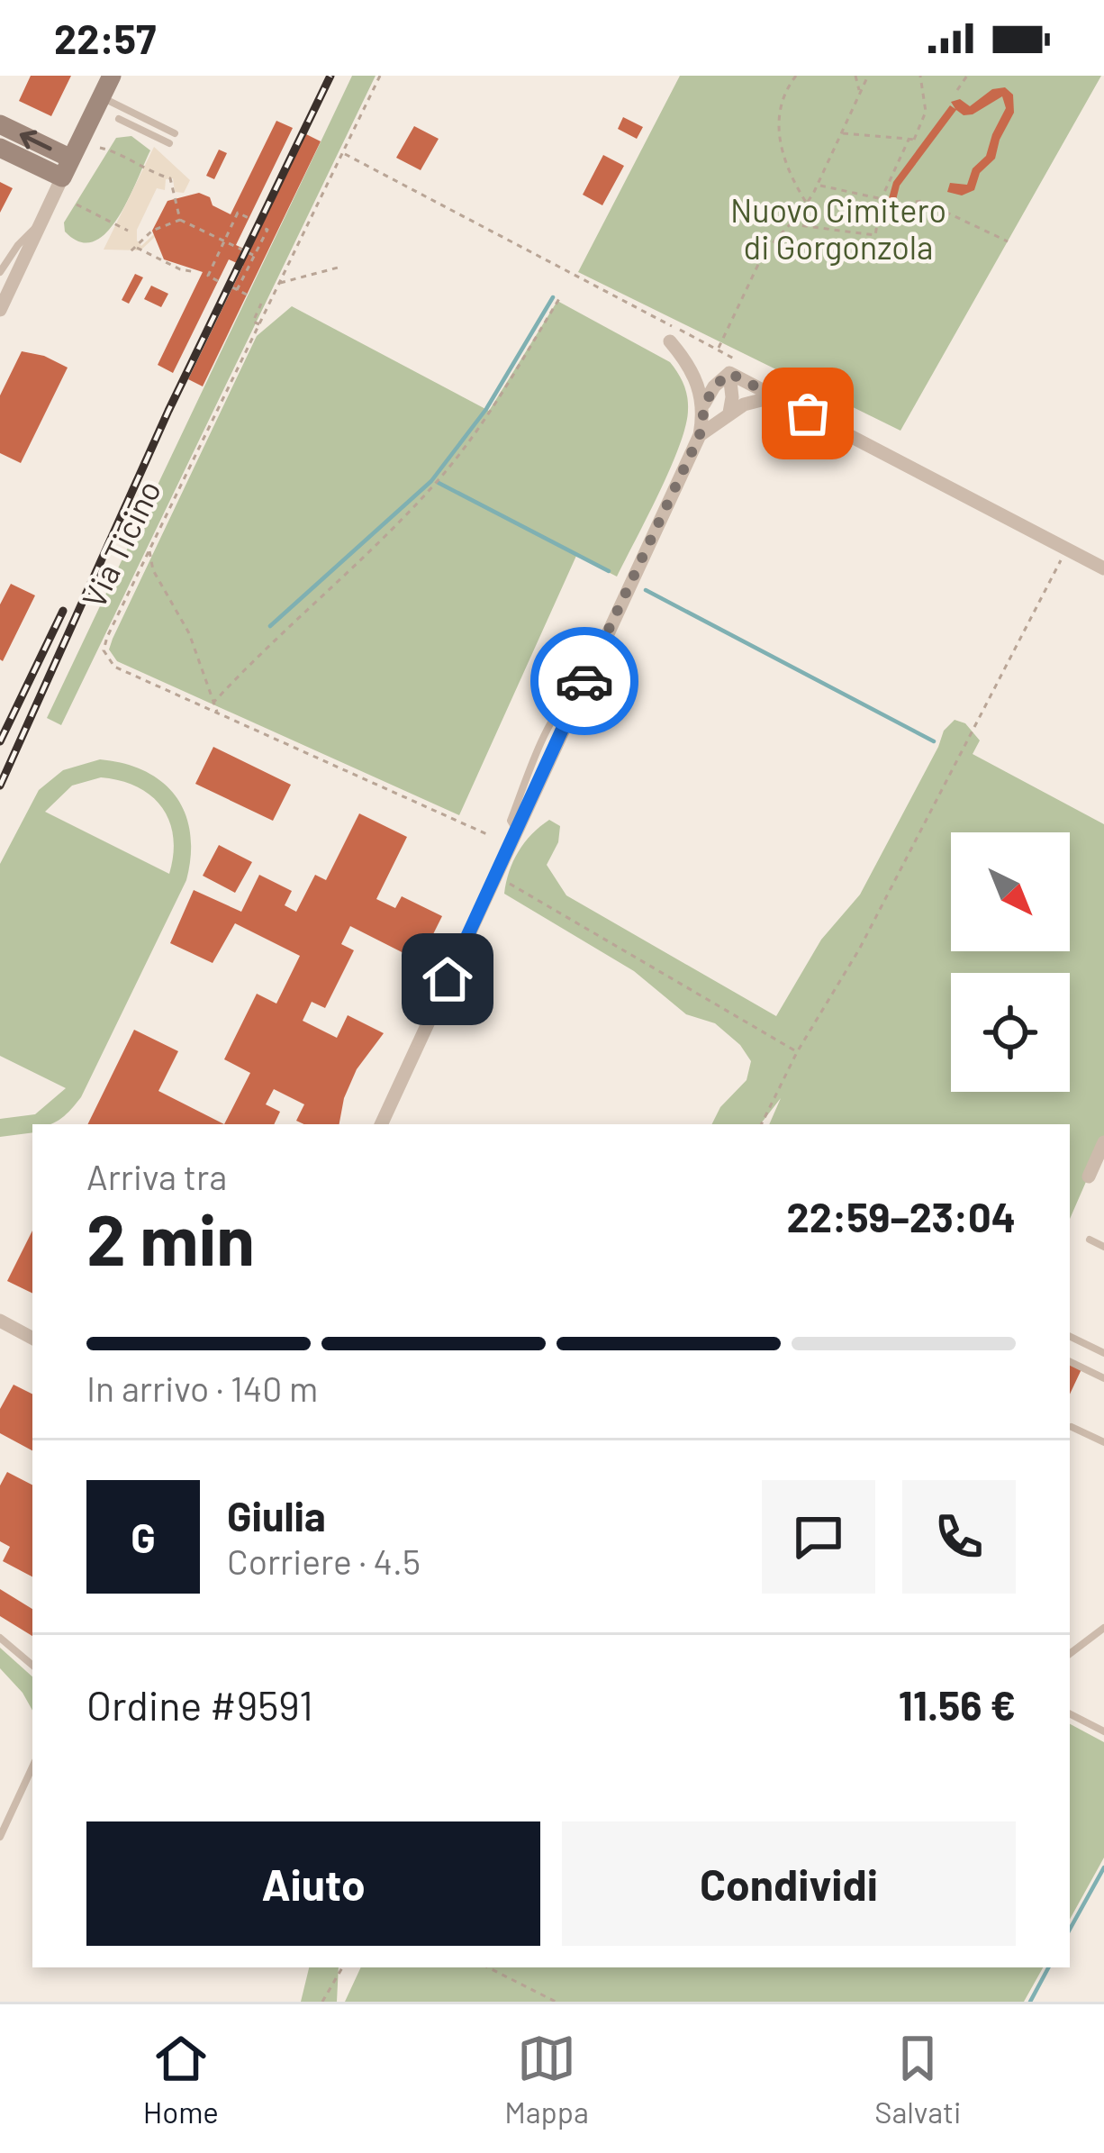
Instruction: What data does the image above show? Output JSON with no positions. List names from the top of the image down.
{
  "streets": {
    "path": ["Via Ticino"]
  },
  "parks": ["Nuovo Cimitero di Gorgonzola"],
  "north": "bottom right",
  "page": {
    "status": "22:57",
    "heading": ["2 min", "Arriva tra", "22:59–23:04"],
    "panel": [
      "Giulia",
      "Corriere · 4.5",
      "Ordine #9591",
      "11.56 €"
    ],
    "bar": "In arrivo · 140 m",
    "round": "G",
    "buttons": ["Aiuto", "Condividi"],
    "tabs": ["Home", "Mappa", "Salvati"]
  }
}
